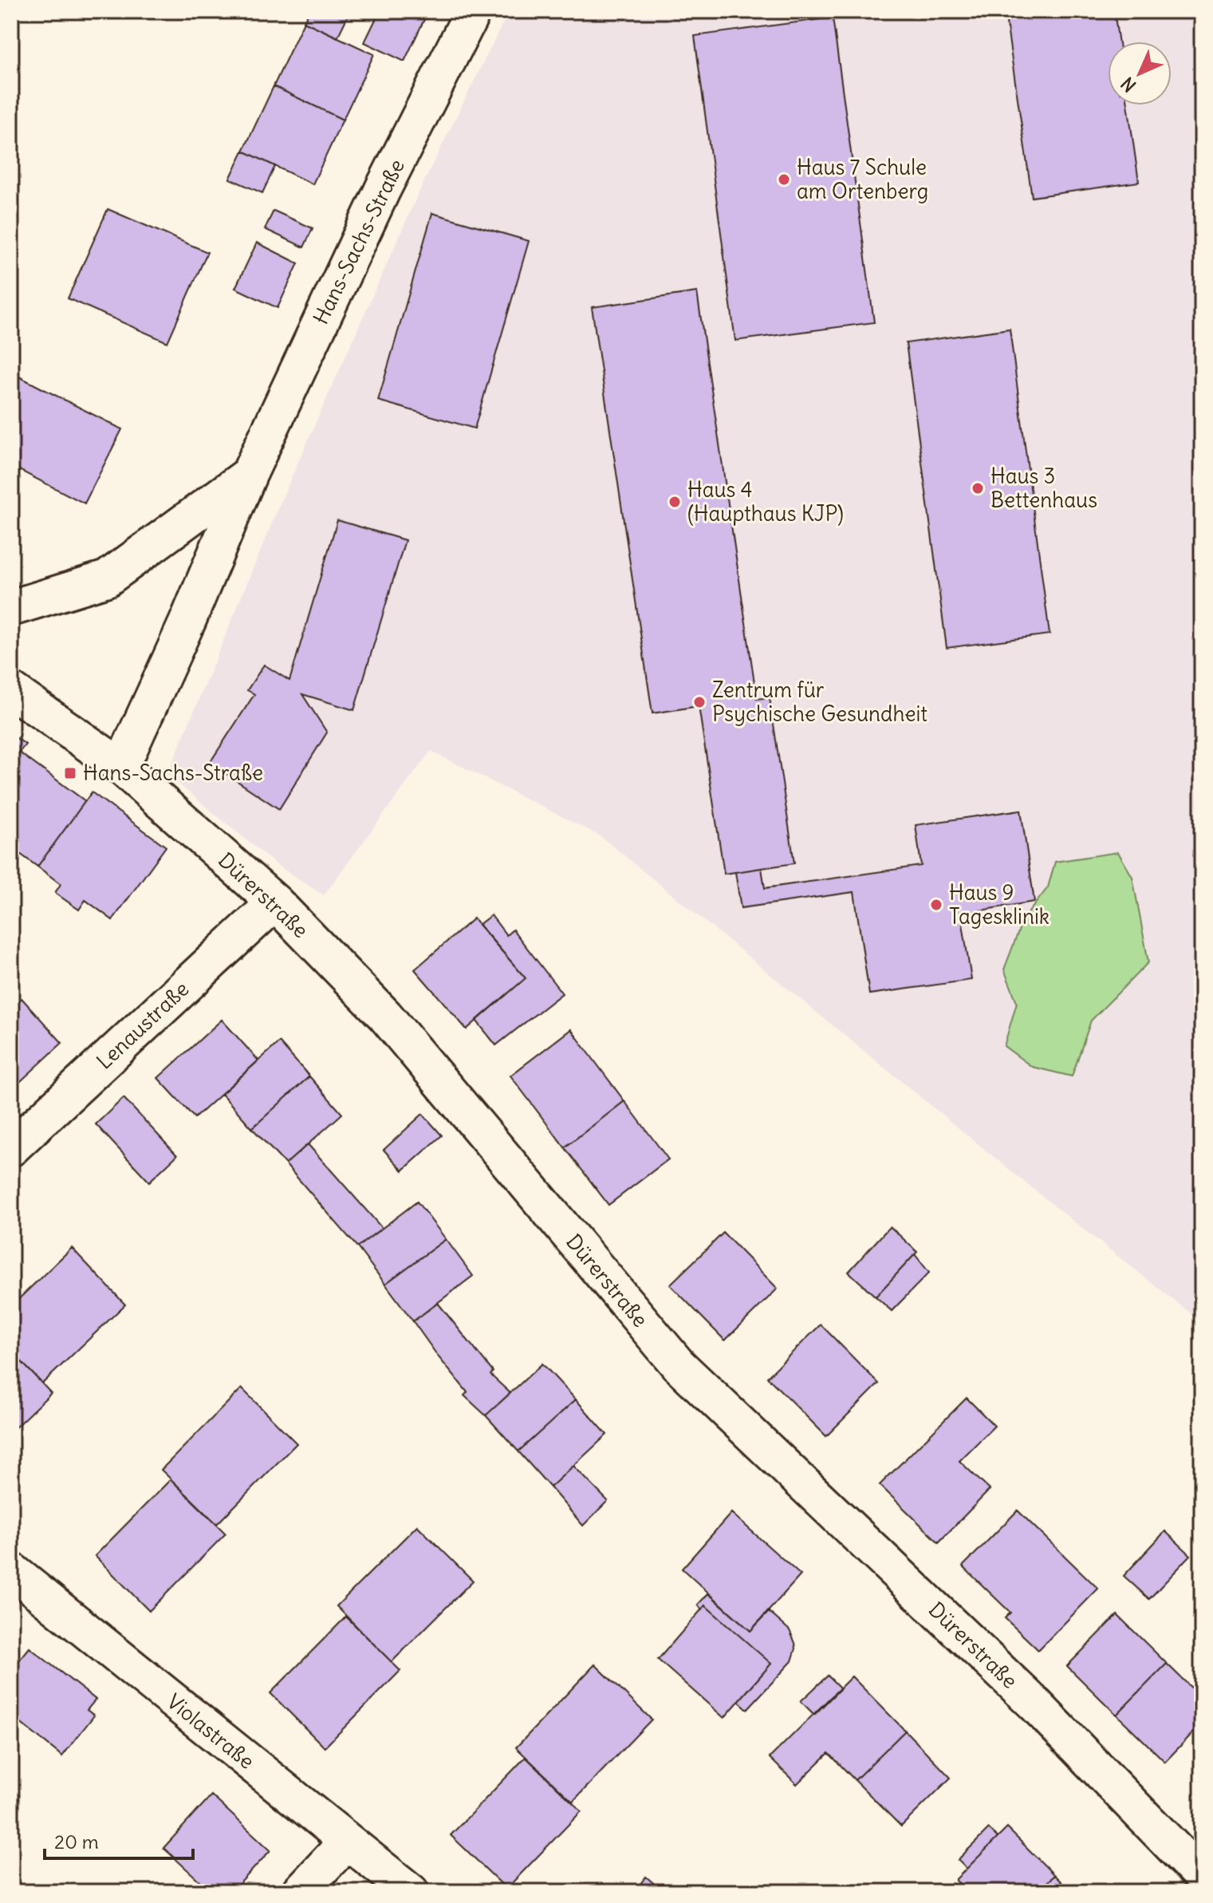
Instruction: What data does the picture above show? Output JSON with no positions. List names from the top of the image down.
{
  "streets": {
    "street": [
      "Hans-Sachs-Straße",
      "Dürerstraße",
      "Lenaustraße",
      "Violastraße"
    ]
  },
  "crossings": [
    ["Hans-Sachs-Straße", "Dürerstraße"],
    ["Dürerstraße", "Lenaustraße"]
  ],
  "places": {
    "other": [
      "Haus 7 Schule am Ortenberg",
      "Haus 3 Bettenhaus",
      "Haus 4 (Haupthaus KJP)",
      "Zentrum für Psychische Gesundheit",
      "Haus 9 Tagesklinik"
    ],
    "transit": ["Hans-Sachs-Straße"]
  },
  "scale_bar": "20 m",
  "north": "bottom left"
}
